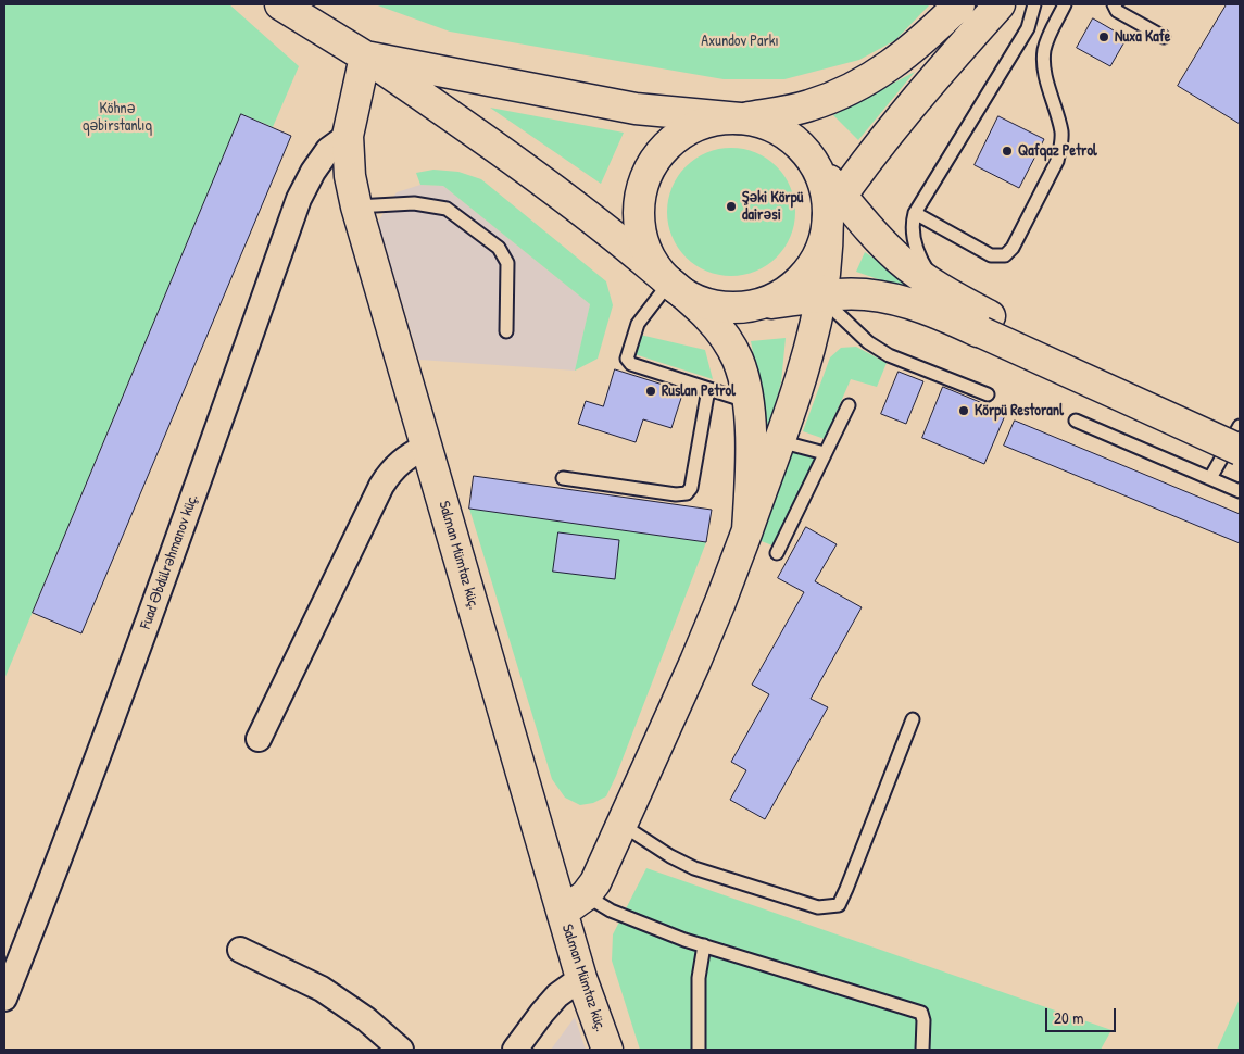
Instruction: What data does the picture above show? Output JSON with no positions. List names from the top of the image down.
{
  "streets": {
    "main road": ["Salman Mümtaz küç."],
    "street": ["Fuad Əbdülrəhmanov küç."]
  },
  "crossings": [
    ["Salman Mümtaz küç.", "Fuad Əbdülrəhmanov küç."]
  ],
  "parks": ["Axundov Parkı", "Köhnə qəbirstanlıq"],
  "places": [
    "Nuxa Kafe",
    "Qafqaz Petrol",
    "Şəki Körpü dairəsi",
    "Ruslan Petrol",
    "Körpü Restoranl"
  ],
  "scale_bar": "20 m"
}
